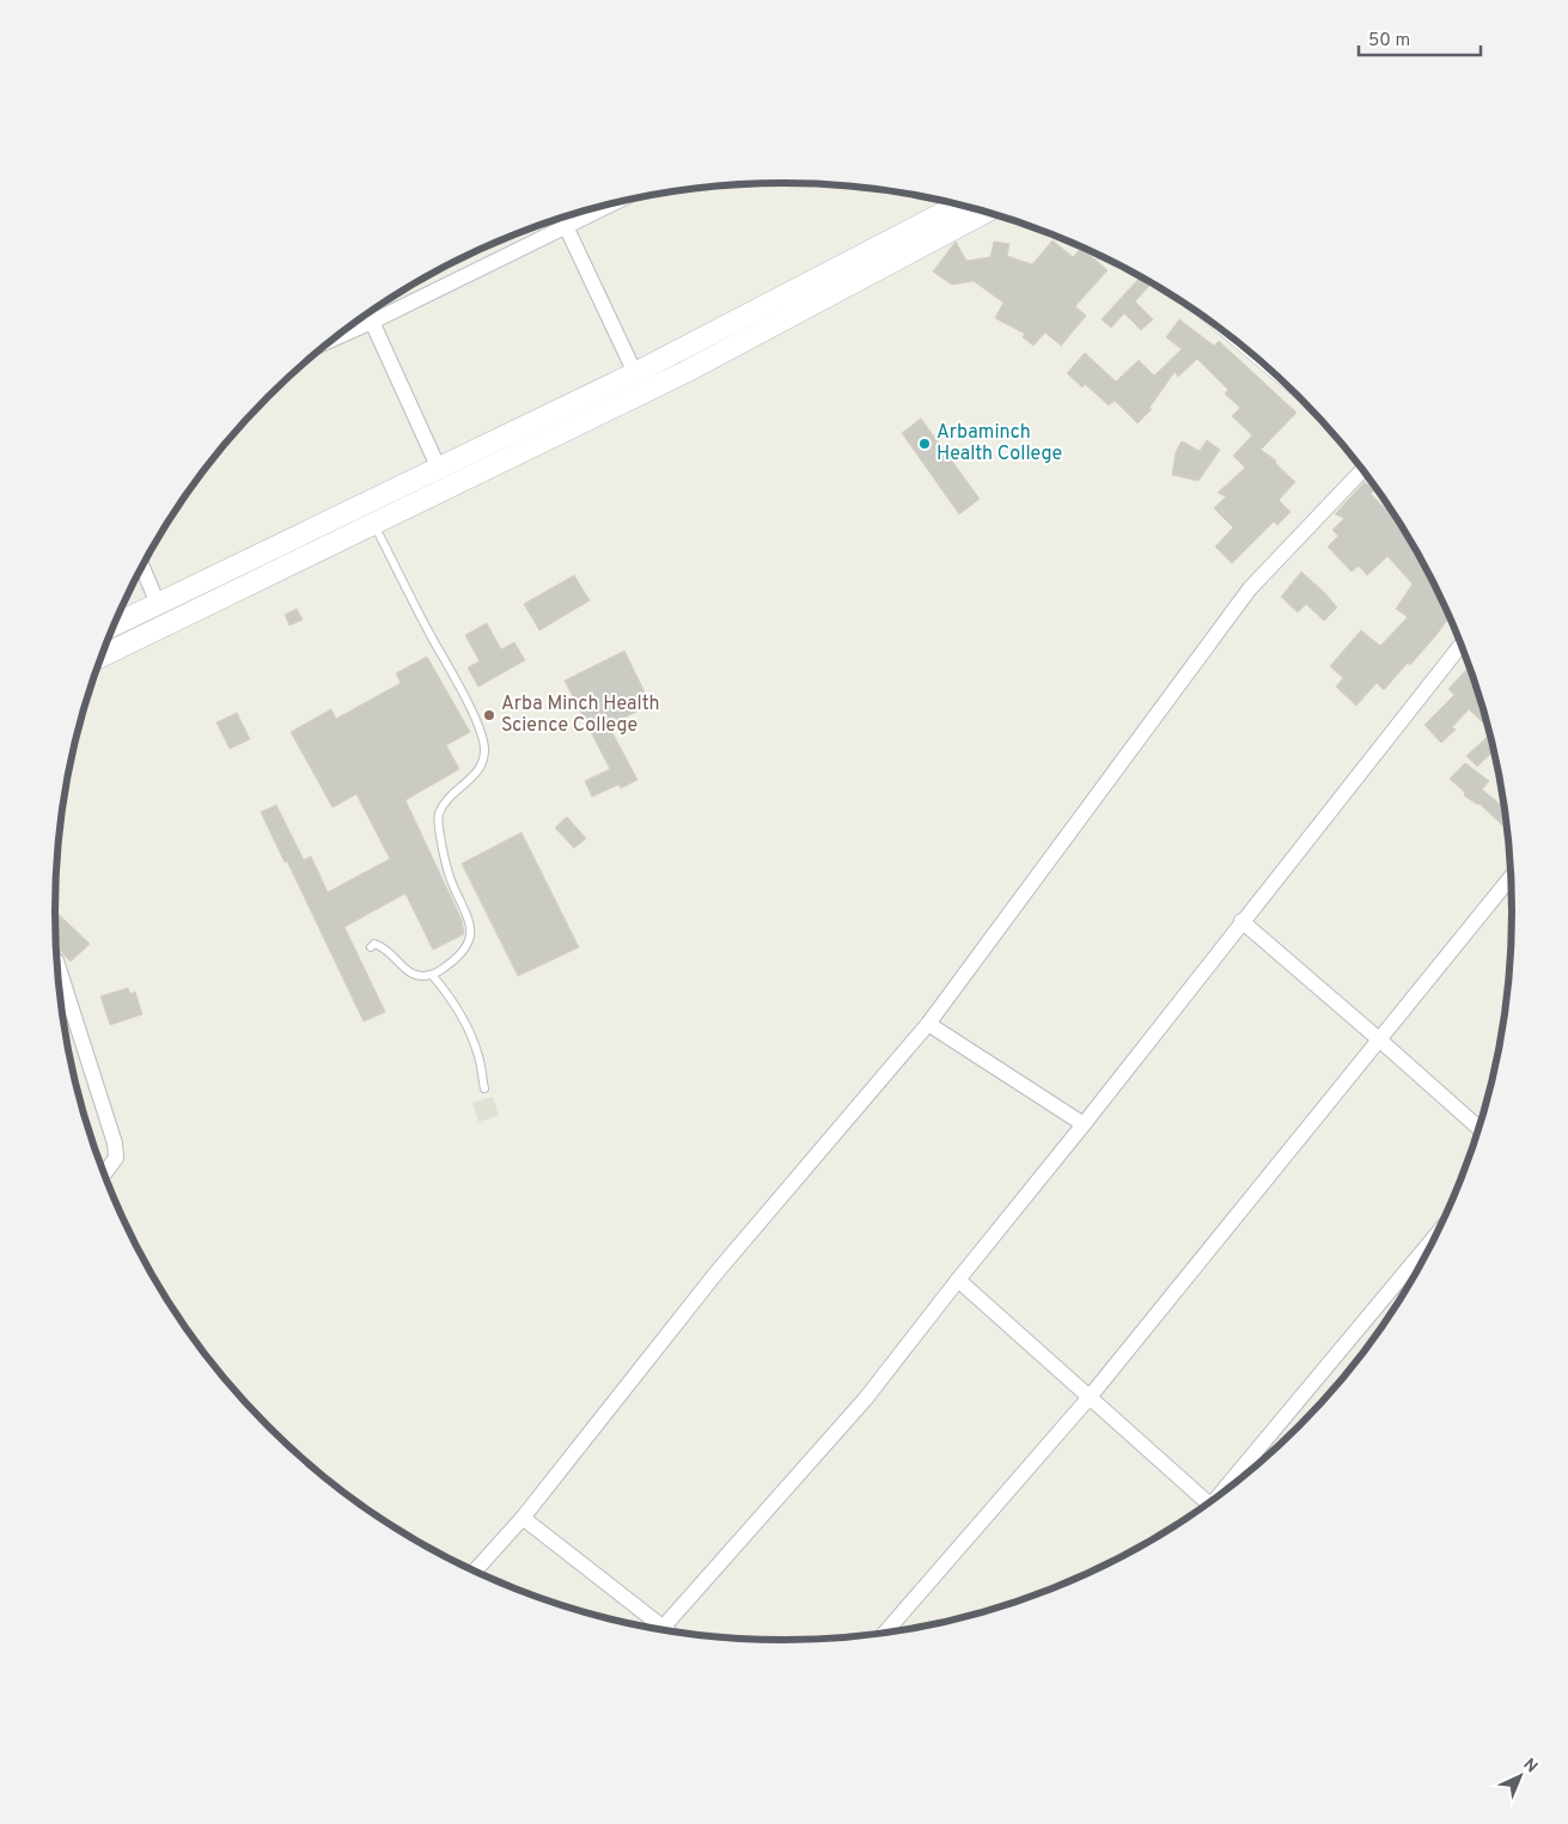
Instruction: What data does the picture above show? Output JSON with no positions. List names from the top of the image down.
{
  "places": ["Arbaminch Health College", "Arba Minch Health Science College"],
  "scale_bar": "50 m",
  "north": "top right"
}
